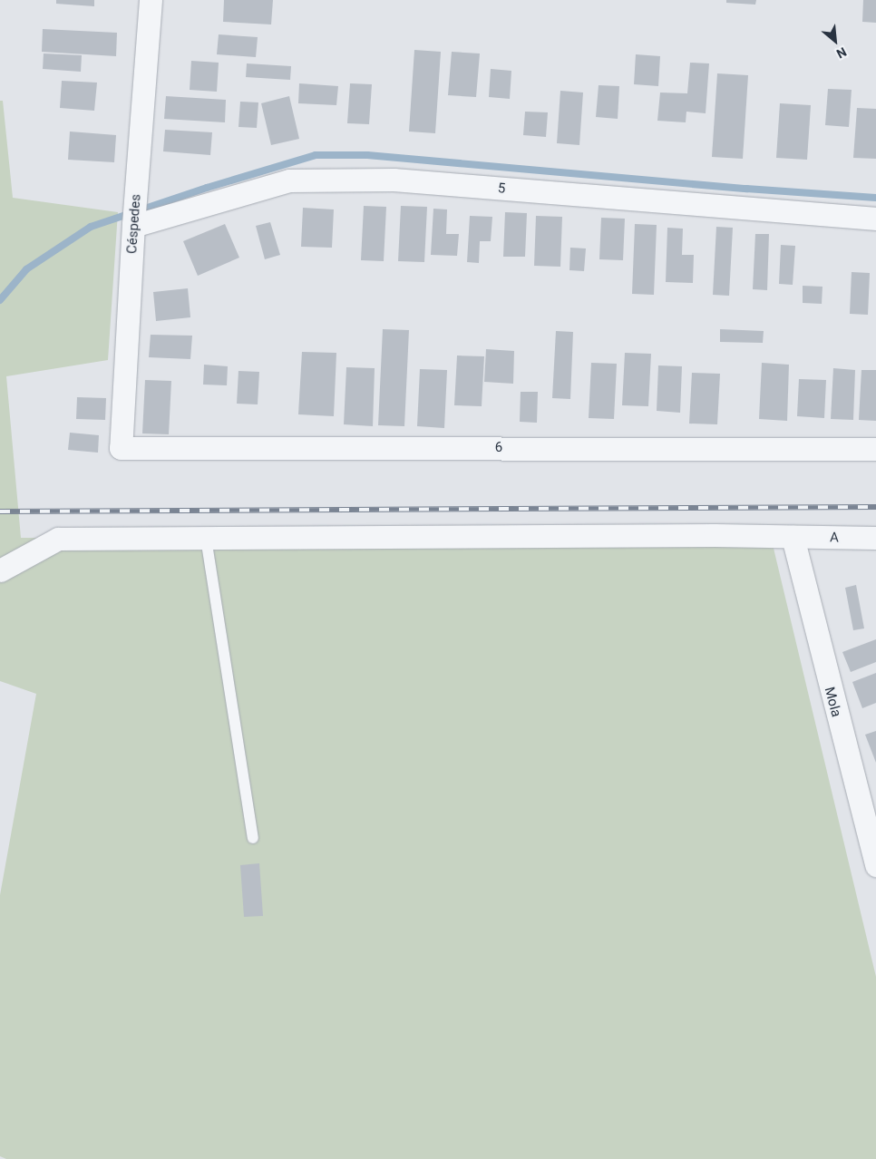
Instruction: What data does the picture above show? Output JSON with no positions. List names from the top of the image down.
{
  "streets": {
    "street": [
      "5",
      "Céspedes",
      "6",
      "A",
      "Mola"
    ]
  },
  "crossings": [
    ["5", "Céspedes"],
    ["Céspedes", "6"],
    ["A", "Mola"]
  ],
  "north": "bottom right"
}
